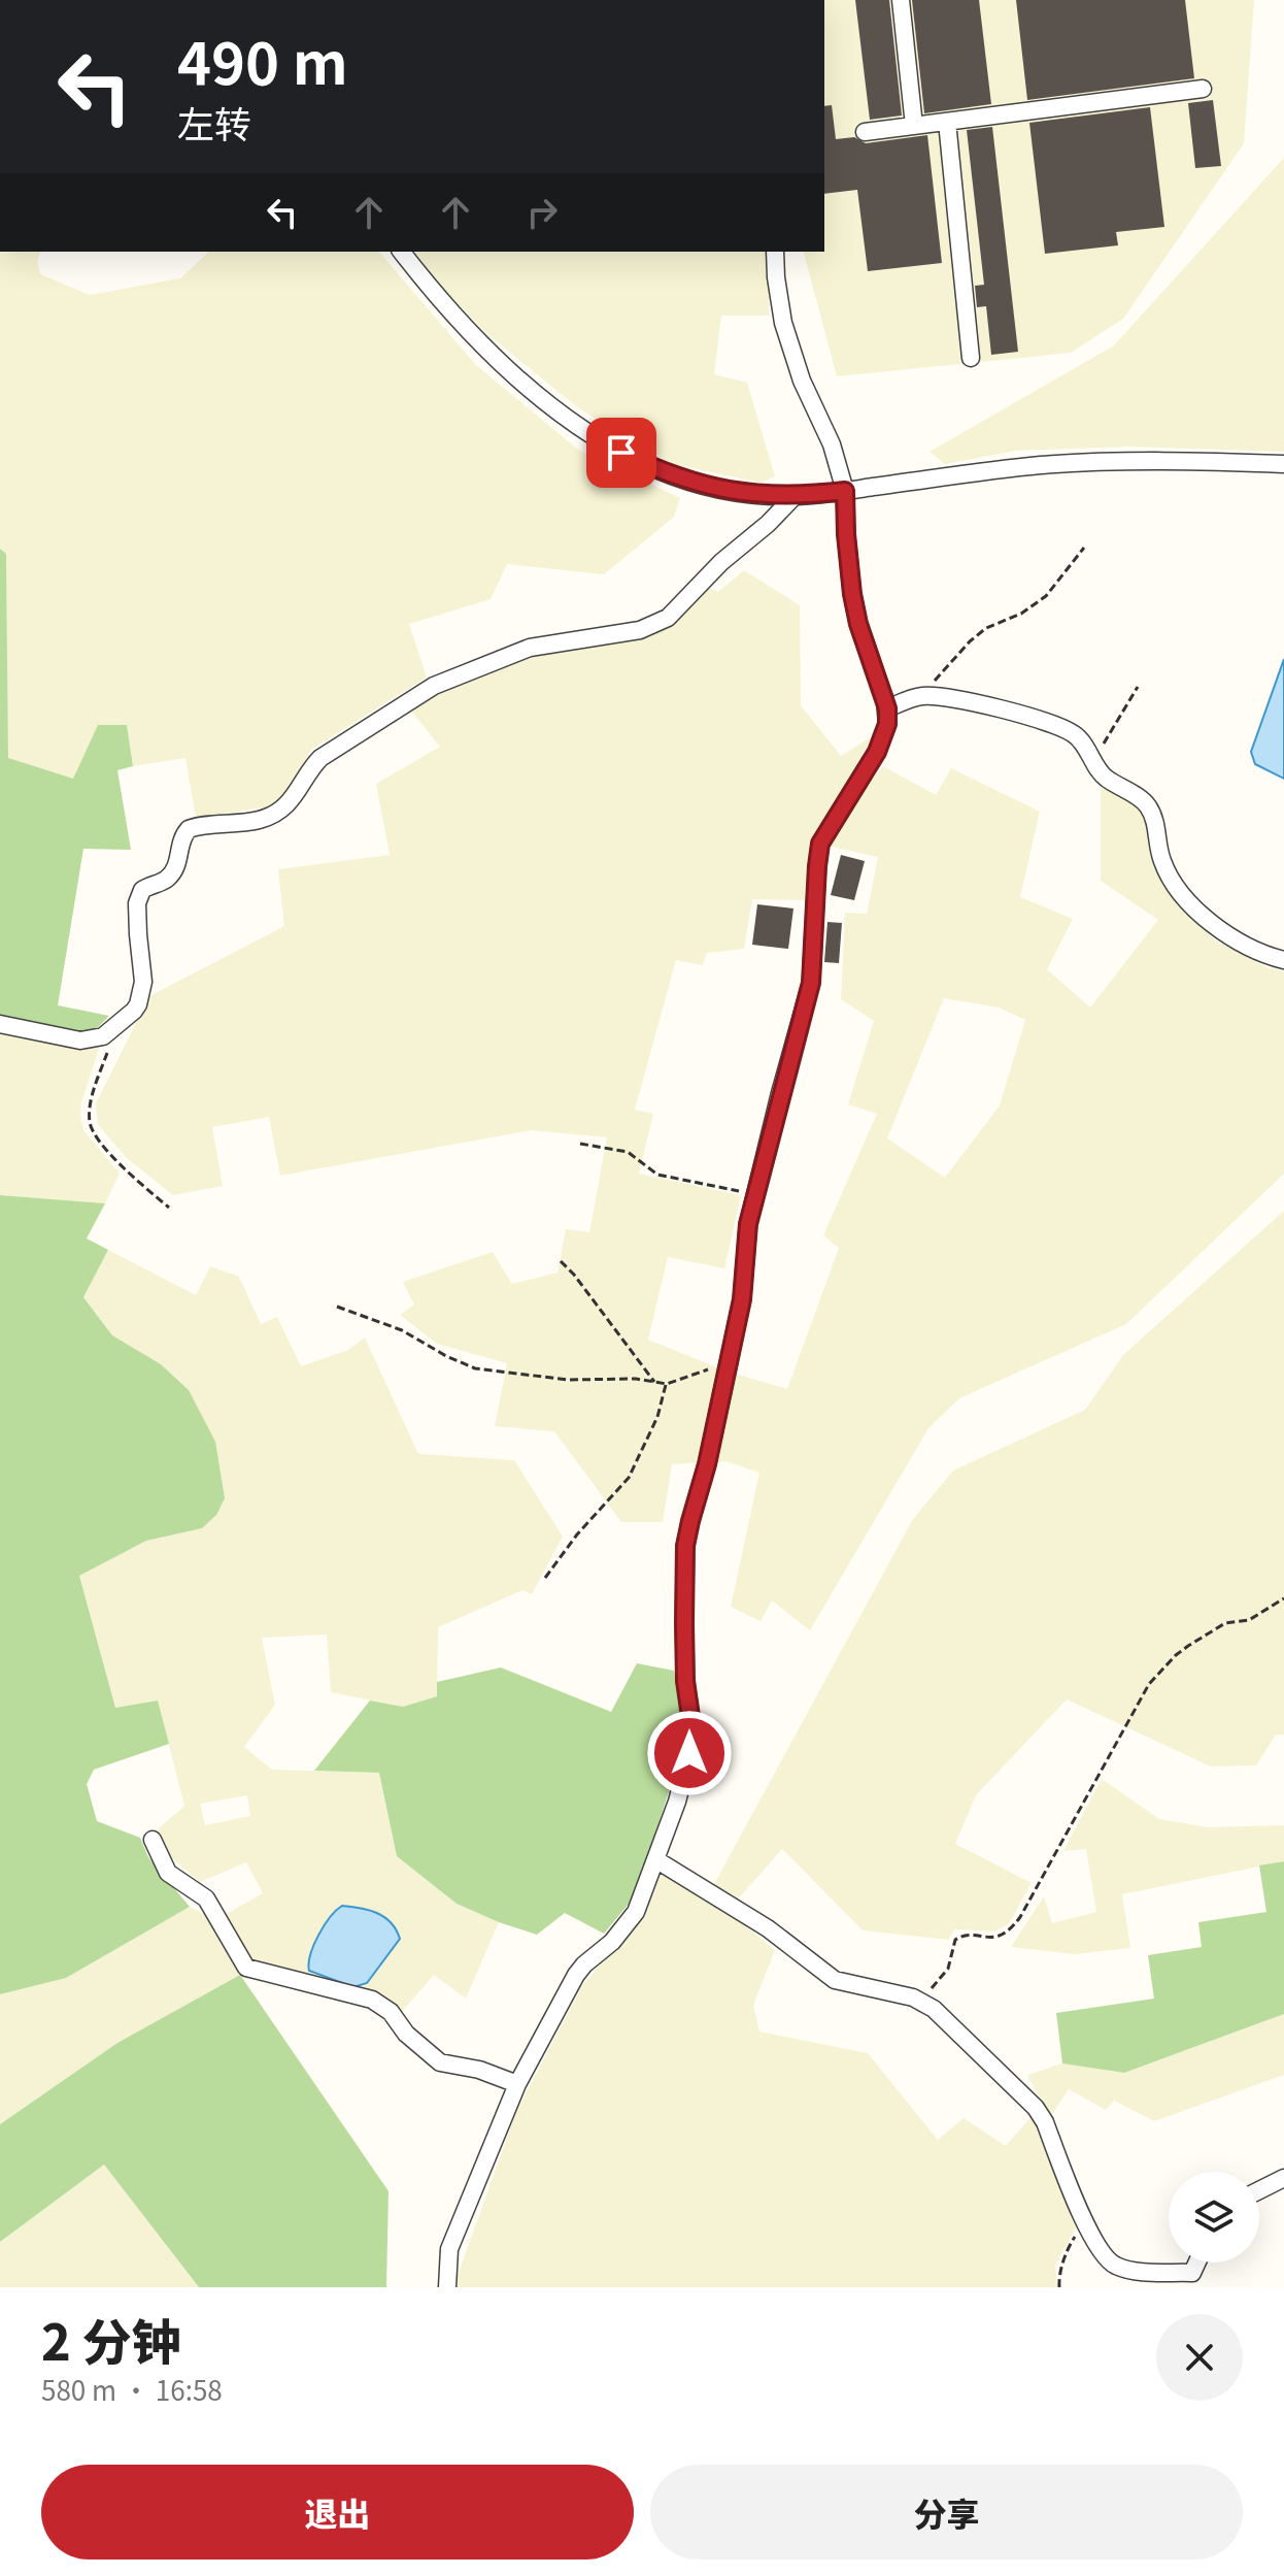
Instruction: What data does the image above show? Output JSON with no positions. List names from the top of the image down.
{
  "page": {
    "turn": ["490 m", "左转"],
    "heading": ["2 分钟", "580 m · 16:58"],
    "buttons": ["退出", "分享"]
  }
}
